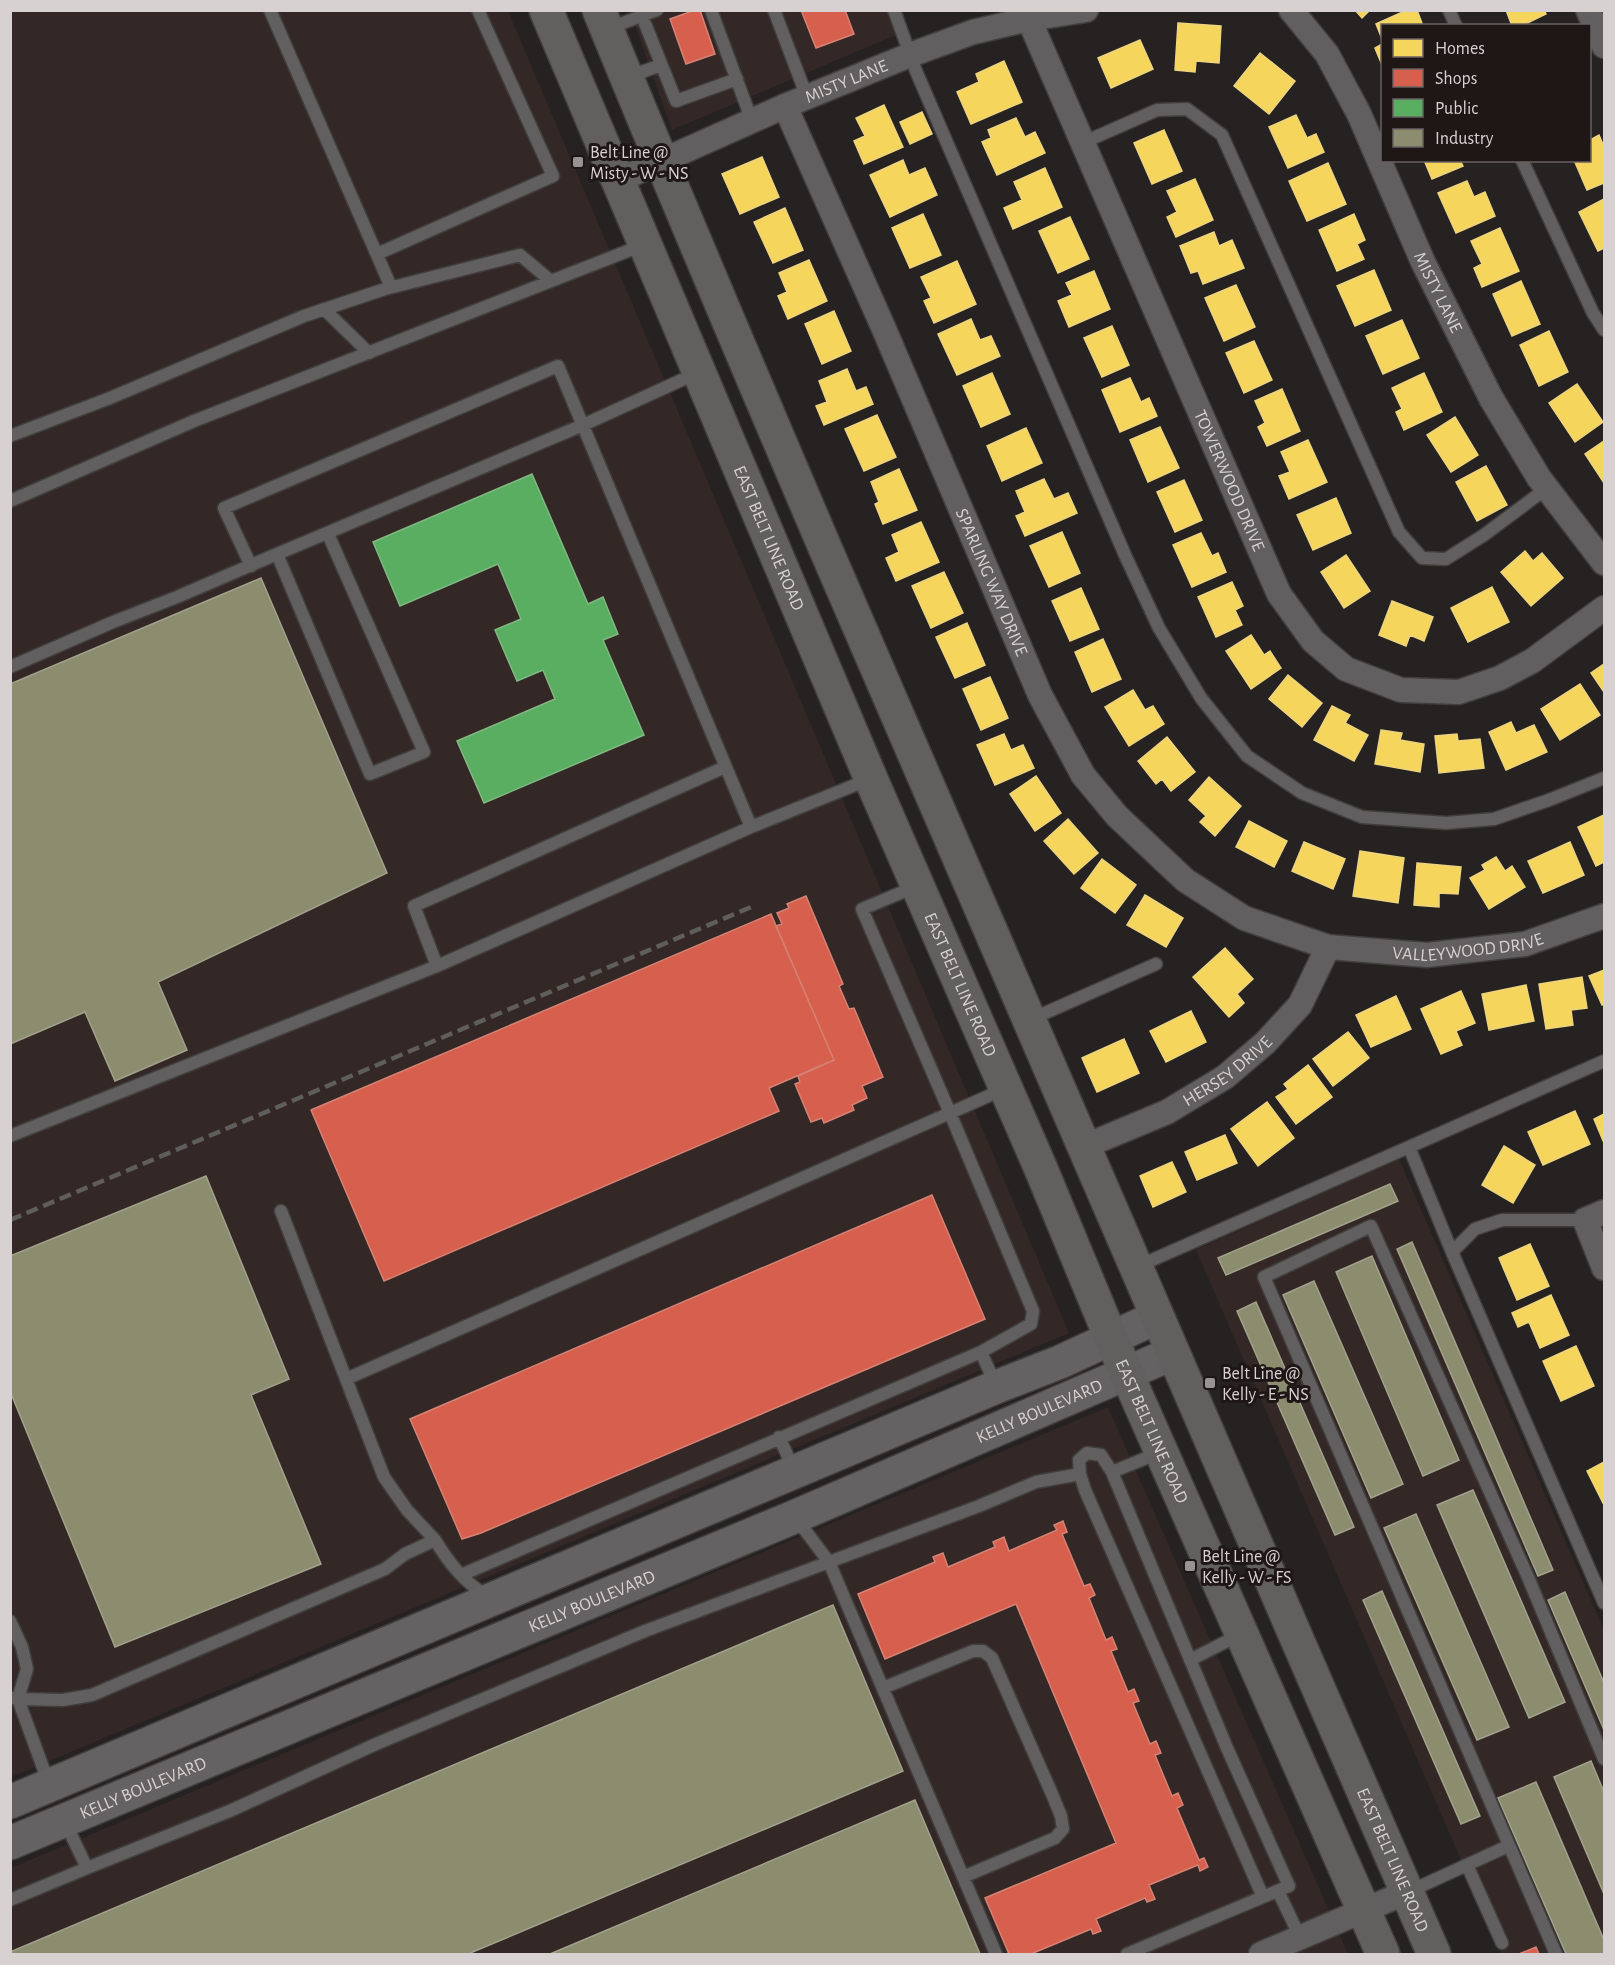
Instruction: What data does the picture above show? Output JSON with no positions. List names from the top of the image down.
{
  "streets": {
    "main road": ["EAST BELT LINE ROAD"],
    "street": [
      "MISTY LANE",
      "TOWERWOOD DRIVE",
      "SPARLING WAY DRIVE",
      "VALLEYWOOD DRIVE",
      "HERSEY DRIVE",
      "KELLY BOULEVARD"
    ]
  },
  "crossings": [
    ["MISTY LANE", "TOWERWOOD DRIVE"],
    ["MISTY LANE", "EAST BELT LINE ROAD"],
    ["MISTY LANE", "SPARLING WAY DRIVE"],
    ["EAST BELT LINE ROAD", "HERSEY DRIVE"],
    ["EAST BELT LINE ROAD", "KELLY BOULEVARD"],
    ["SPARLING WAY DRIVE", "VALLEYWOOD DRIVE"],
    ["SPARLING WAY DRIVE", "HERSEY DRIVE"],
    ["VALLEYWOOD DRIVE", "HERSEY DRIVE"]
  ],
  "places": {
    "transit": ["Belt Line @ Misty - W - NS", "Belt Line @ Kelly - E - NS", "Belt Line @ Kelly - W - FS"]
  },
  "legend": [
    "Homes",
    "Shops",
    "Public",
    "Industry"
  ]
}
